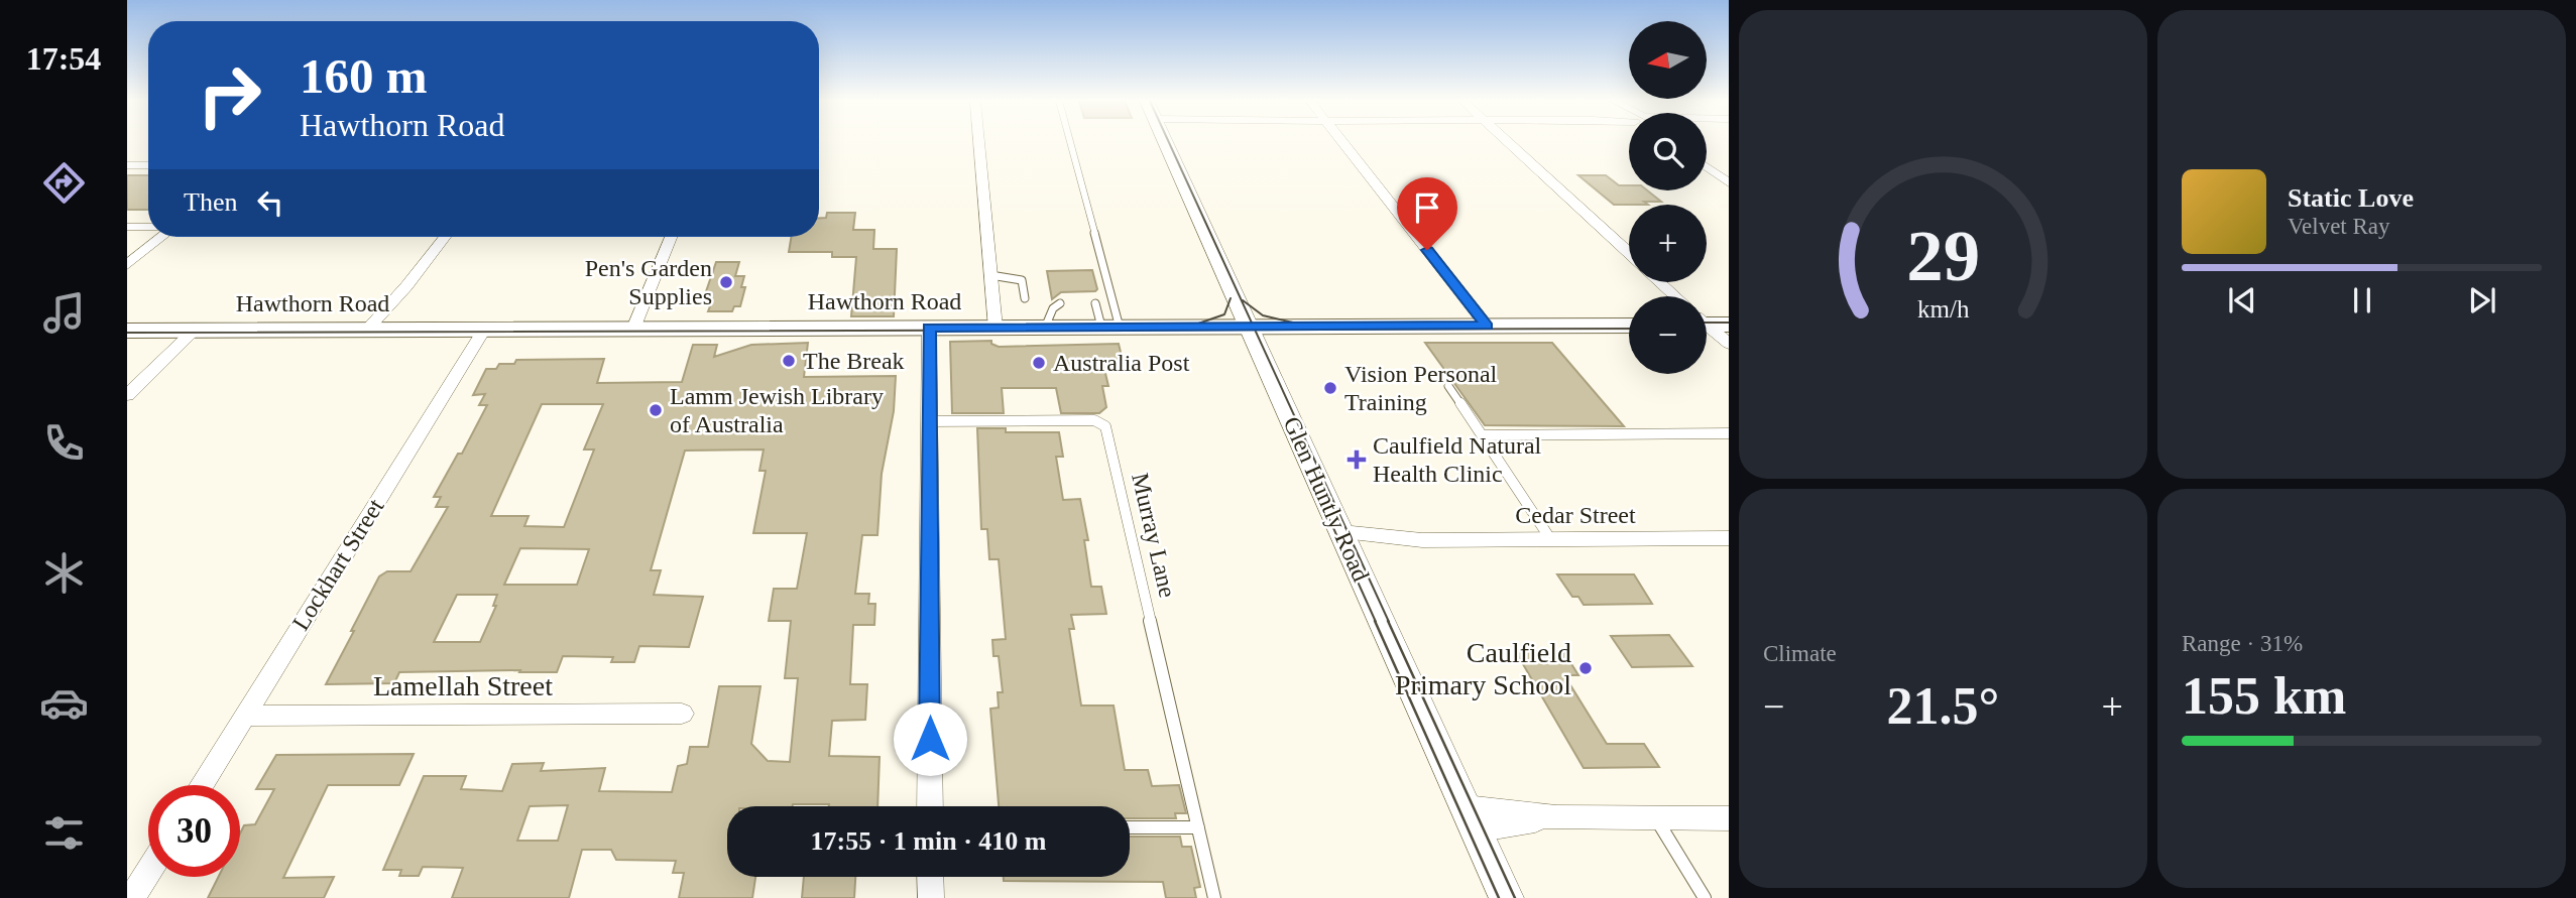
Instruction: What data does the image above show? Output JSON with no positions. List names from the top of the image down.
{
  "streets": {
    "main road": ["Hawthorn Road"],
    "street": [
      "Glen Huntly Road",
      "Cedar Street",
      "Lockhart Street",
      "Lamellah Street"
    ],
    "lane": ["Murray Lane"]
  },
  "crossings": [
    ["Hawthorn Road", "Glen Huntly Road"],
    ["Hawthorn Road", "Lockhart Street"],
    ["Glen Huntly Road", "Cedar Street"],
    ["Lockhart Street", "Lamellah Street"]
  ],
  "places": {
    "other": [
      "Pen's Garden Supplies",
      "The Break",
      "Australia Post",
      "Vision Personal Training",
      "Lamm Jewish Library of Australia",
      "Caulfield Primary School"
    ],
    "health": ["Caulfield Natural Health Clinic"]
  },
  "north": "left",
  "page": {
    "tabs": "17:54",
    "map_buttons": ["+", "−"],
    "turn": ["160 m", "Hawthorn Road"],
    "then": "Then",
    "song": ["Static Love", "Velvet Ray"],
    "tile": [
      "Climate",
      ["Range · 31%", "155 km"]
    ],
    "heat": ["−", "21.5°", "+"],
    "limit": "30",
    "trip": "17:55 · 1 min · 410 m",
    "gauge": ["29", "km/h"]
  }
}
